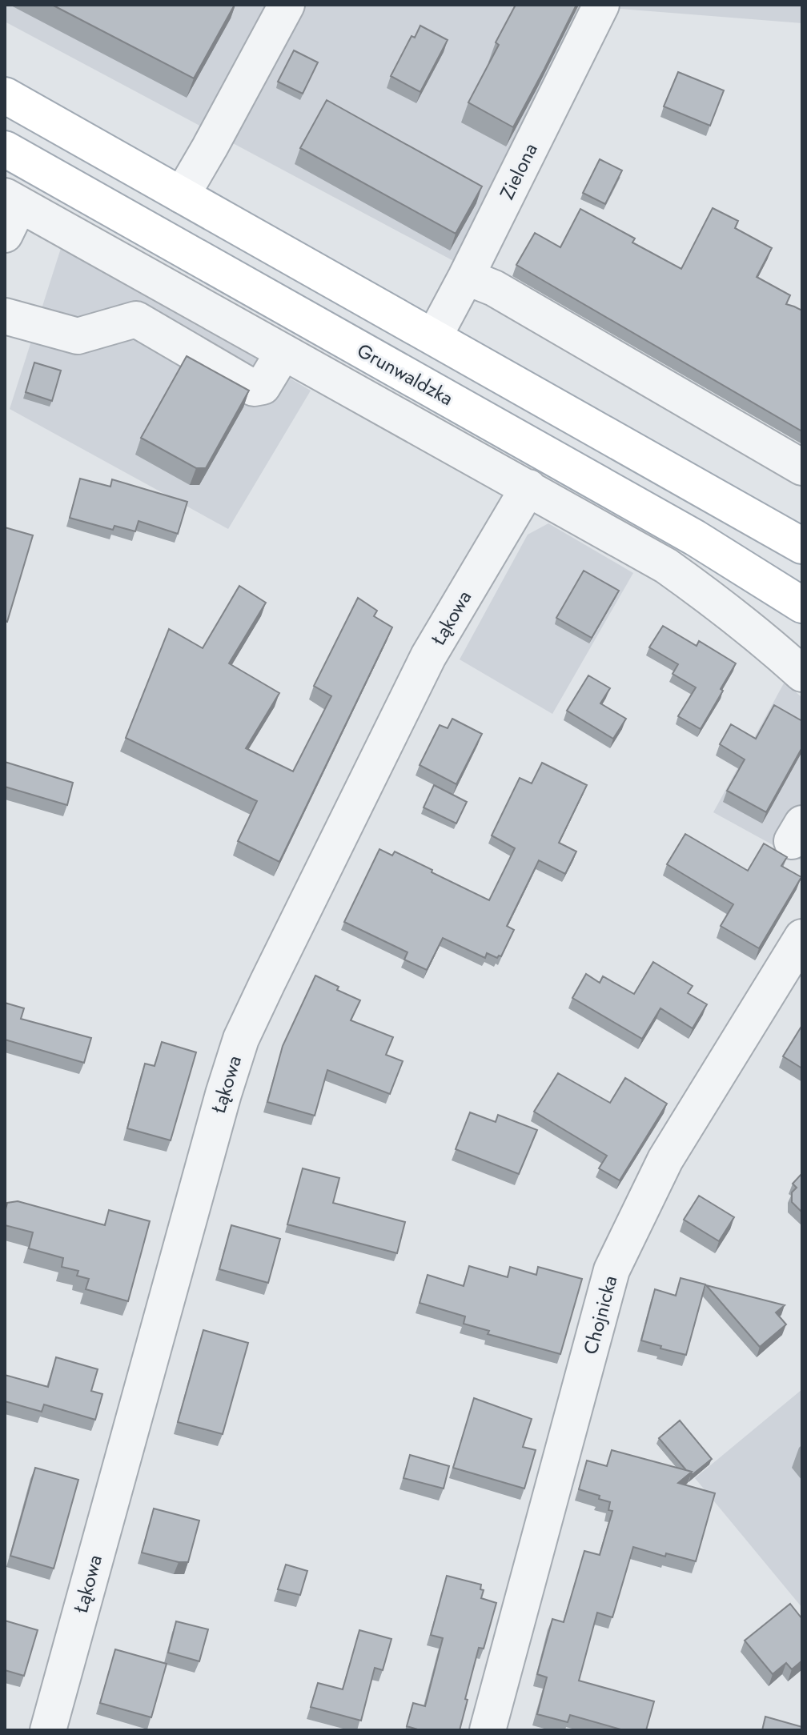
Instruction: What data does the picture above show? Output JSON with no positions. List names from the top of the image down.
{
  "streets": {
    "main road": ["Grunwaldzka"],
    "street": ["Zielona", "Łąkowa", "Chojnicka"]
  }
}
